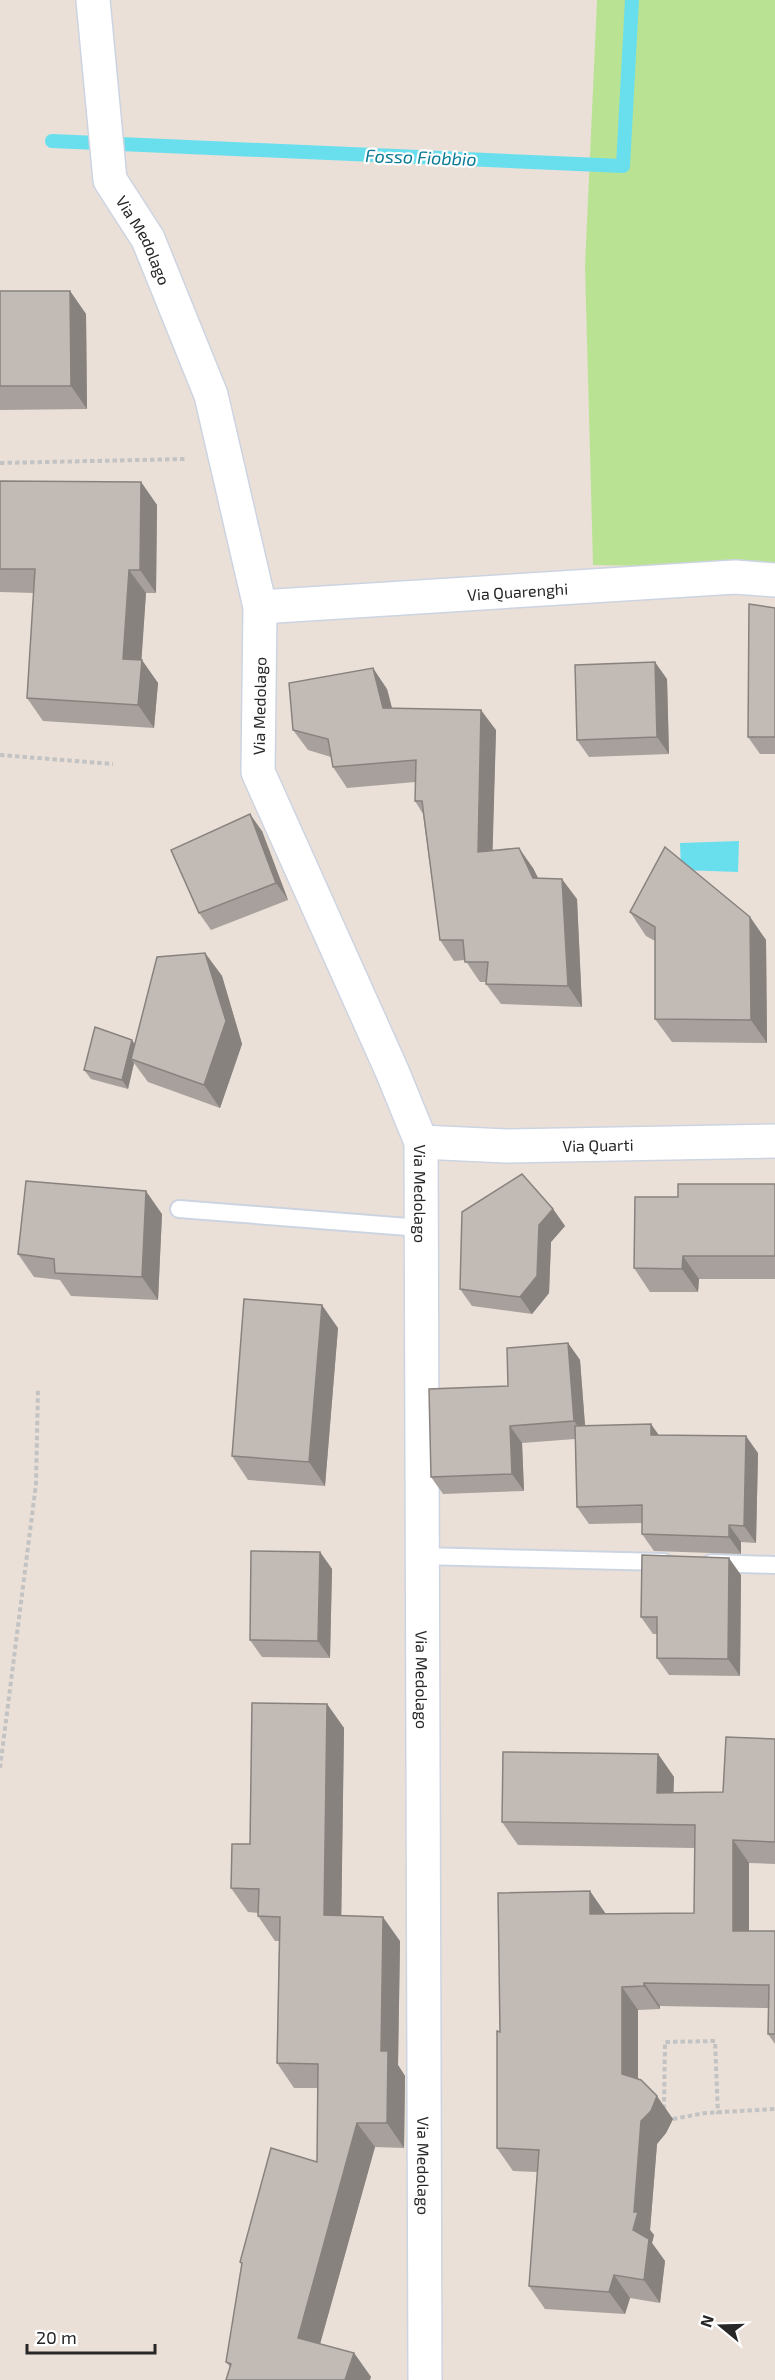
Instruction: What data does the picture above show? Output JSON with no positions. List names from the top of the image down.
{
  "streets": {
    "street": ["Via Medolago", "Via Quarenghi", "Via Quarti"]
  },
  "crossings": [
    ["Via Medolago", "Via Quarenghi"],
    ["Via Medolago", "Via Quarti"]
  ],
  "water": ["Fosso Fiobbio"],
  "scale_bar": "20 m",
  "north": "left"
}
